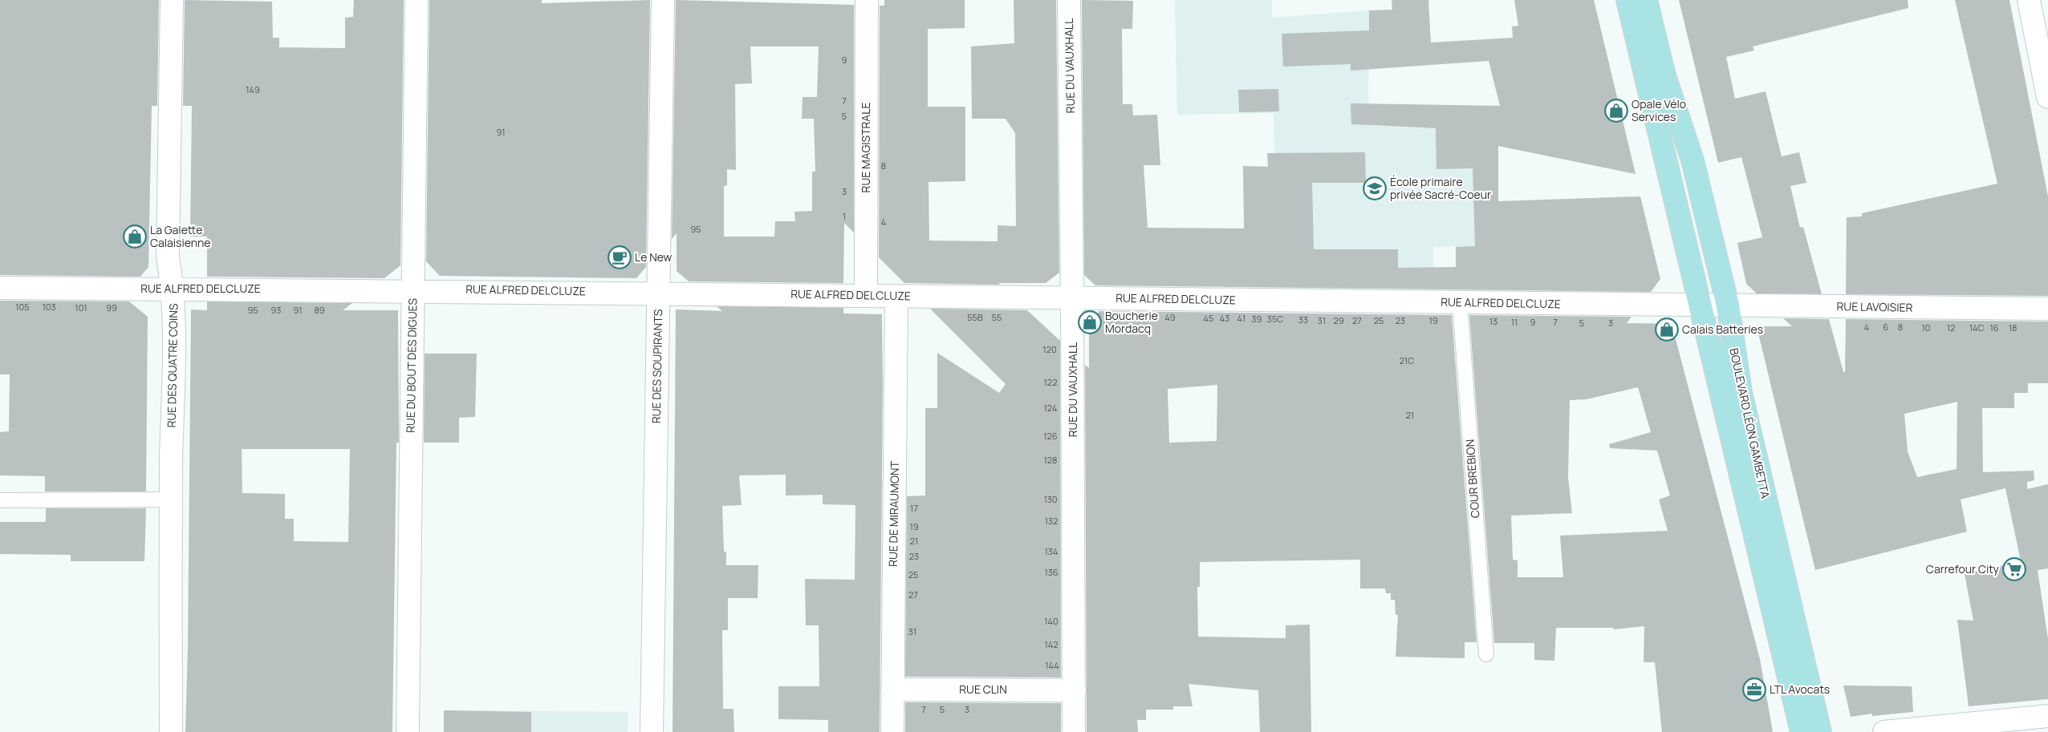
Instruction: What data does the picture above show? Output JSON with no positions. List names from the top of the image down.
{
  "streets": {
    "main road": ["BOULEVARD LÉON GAMBETTA"],
    "street": [
      "RUE DU VAUXHALL",
      "RUE MAGISTRALE",
      "RUE ALFRED DELCLUZE",
      "RUE LAVOISIER",
      "RUE DES QUATRE COINS",
      "RUE DU BOUT DES DIGUES",
      "RUE DES SOUPIRANTS",
      "RUE DE MIRAUMONT",
      "RUE CLIN"
    ],
    "lane": ["COUR BREBION"]
  },
  "crossings": [
    ["RUE DU VAUXHALL", "RUE ALFRED DELCLUZE"],
    ["RUE DU VAUXHALL", "RUE CLIN"],
    ["RUE MAGISTRALE", "RUE ALFRED DELCLUZE"],
    ["RUE ALFRED DELCLUZE", "RUE LAVOISIER"],
    ["RUE ALFRED DELCLUZE", "RUE DES QUATRE COINS"],
    ["RUE ALFRED DELCLUZE", "RUE DU BOUT DES DIGUES"],
    ["RUE ALFRED DELCLUZE", "RUE DES SOUPIRANTS"],
    ["RUE ALFRED DELCLUZE", "BOULEVARD LÉON GAMBETTA"],
    ["RUE ALFRED DELCLUZE", "COUR BREBION"],
    ["RUE ALFRED DELCLUZE", "RUE DE MIRAUMONT"],
    ["RUE LAVOISIER", "BOULEVARD LÉON GAMBETTA"],
    ["RUE DE MIRAUMONT", "RUE CLIN"]
  ],
  "places": {
    "shop": [
      "Opale Vélo Services",
      "La Galette Calaisienne",
      "Boucherie Mordacq",
      "Calais Batteries"
    ],
    "school or university": ["École primaire privée Sacré-Coeur"],
    "cafe": ["Le New"],
    "supermarket": ["Carrefour City"],
    "office": ["LTL Avocats"]
  },
  "house_numbers": [
    "9",
    "149",
    "7",
    "5",
    "91",
    "8",
    "3",
    "1",
    "4",
    "95",
    "105",
    "103",
    "101",
    "99",
    "95",
    "93",
    "91",
    "89",
    "55B",
    "55",
    "49",
    "45",
    "43",
    "41",
    "39",
    "35C",
    "33",
    "31",
    "29",
    "27",
    "25",
    "23",
    "19",
    "13",
    "11",
    "9",
    "7",
    "5",
    "3",
    "4",
    "6",
    "8",
    "10",
    "12",
    "14C",
    "16",
    "18",
    "120",
    "21C",
    "122",
    "124",
    "21",
    "126",
    "128",
    "130",
    "17",
    "132",
    "19",
    "21",
    "134",
    "23",
    "136",
    "25",
    "27",
    "140",
    "31",
    "142",
    "144",
    "7",
    "5",
    "3"
  ]
}
